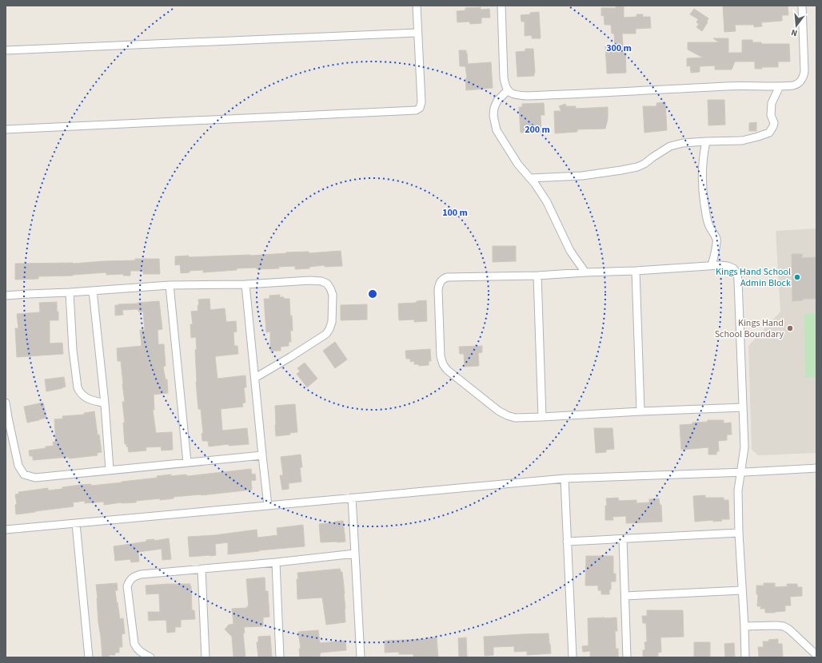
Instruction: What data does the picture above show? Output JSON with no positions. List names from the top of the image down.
{
  "places": ["Kings Hand School Admin Block", "Kings Hand School Boundary"],
  "north": "bottom",
  "rings": ["300 m", "200 m", "100 m"]
}
